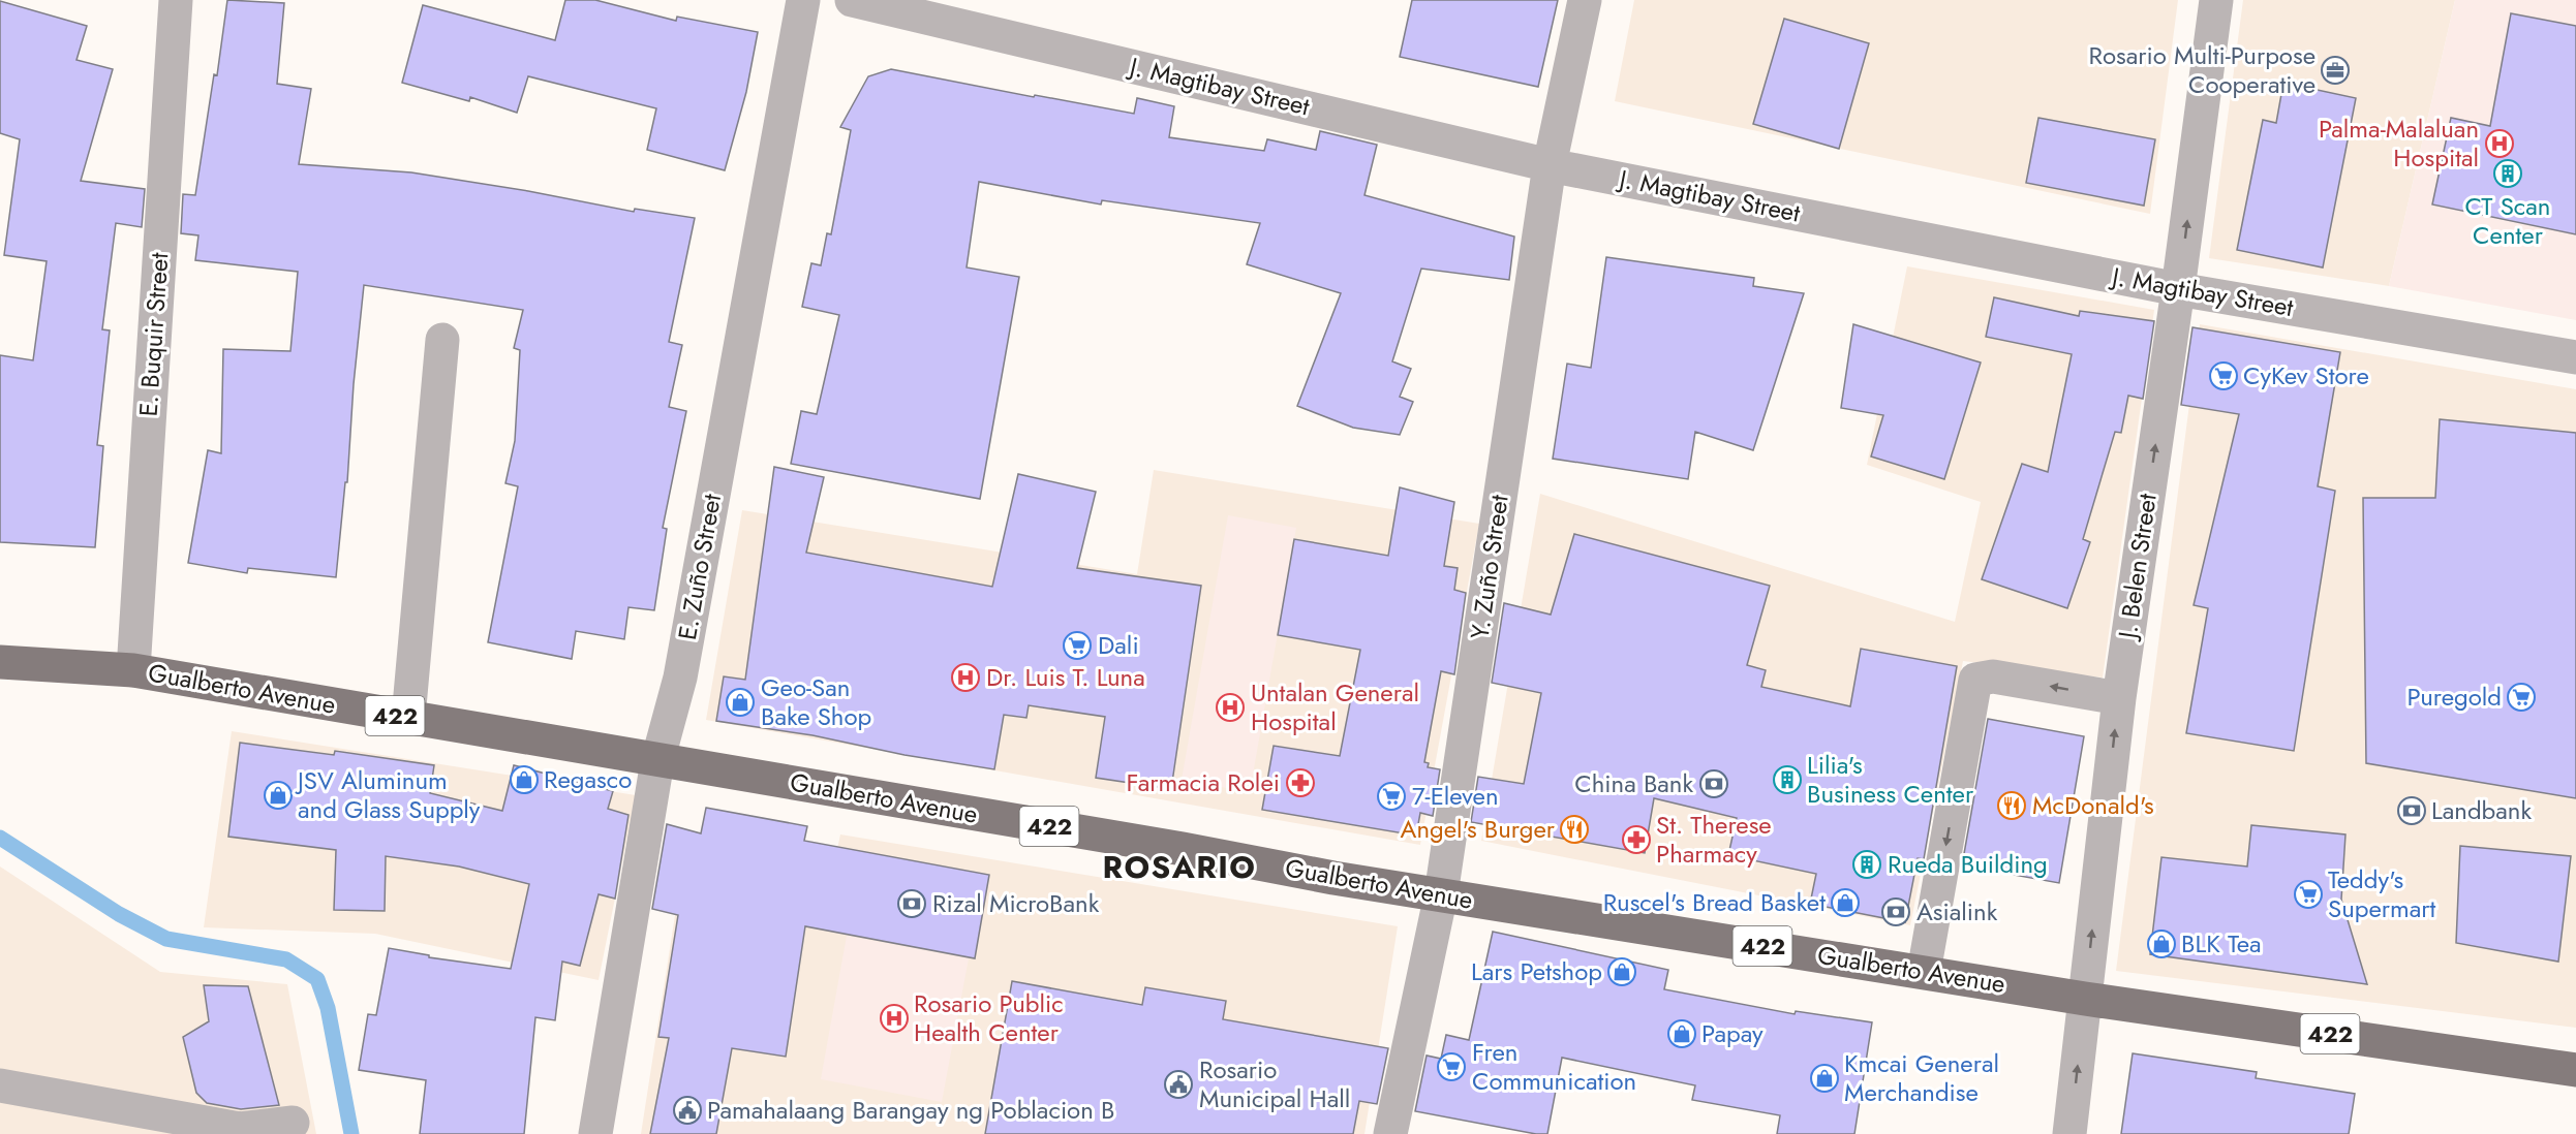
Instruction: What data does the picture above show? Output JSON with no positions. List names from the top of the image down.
{
  "streets": {
    "main road": ["Gualberto Avenue", "422"],
    "street": [
      "J. Magtibay Street",
      "E. Buquir Street",
      "J. Belen Street",
      "E. Zuño Street",
      "Y. Zuño Street"
    ]
  },
  "crossings": [
    ["J. Magtibay Street", "J. Belen Street"],
    ["J. Magtibay Street", "Y. Zuño Street"],
    ["E. Buquir Street", "Gualberto Avenue"],
    ["J. Belen Street", "Gualberto Avenue"],
    ["E. Zuño Street", "Gualberto Avenue"],
    ["Y. Zuño Street", "Gualberto Avenue"]
  ],
  "one_way": ["J. Belen Street"],
  "districts": ["ROSARIO"],
  "places": {
    "office": ["Rosario Multi-Purpose Cooperative"],
    "hospital": [
      "Palma-Malaluan Hospital",
      "Dr. Luis T. Luna",
      "Untalan General Hospital",
      "Rosario Public Health Center"
    ],
    "building": ["CT Scan Center", "Lilia's Business Center", "Rueda Building"],
    "supermarket": [
      "CyKev Store",
      "Dali",
      "Puregold",
      "7-Eleven",
      "Teddy's Supermart",
      "Fren Communication"
    ],
    "shop": [
      "Geo-San Bake Shop",
      "Regasco",
      "JSV Aluminum and Glass Supply",
      "Ruscel's Bread Basket",
      "BLK Tea",
      "Lars Petshop",
      "Papay",
      "Kmcai General Merchandise"
    ],
    "pharmacy": ["Farmacia Rolei", "St. Therese Pharmacy"],
    "bank": [
      "China Bank",
      "Landbank",
      "Rizal MicroBank",
      "Asialink"
    ],
    "restaurant": ["McDonald's", "Angel's Burger"],
    "public building": ["Rosario Municipal Hall", "Pamahalaang Barangay ng Poblacion B"]
  }
}
